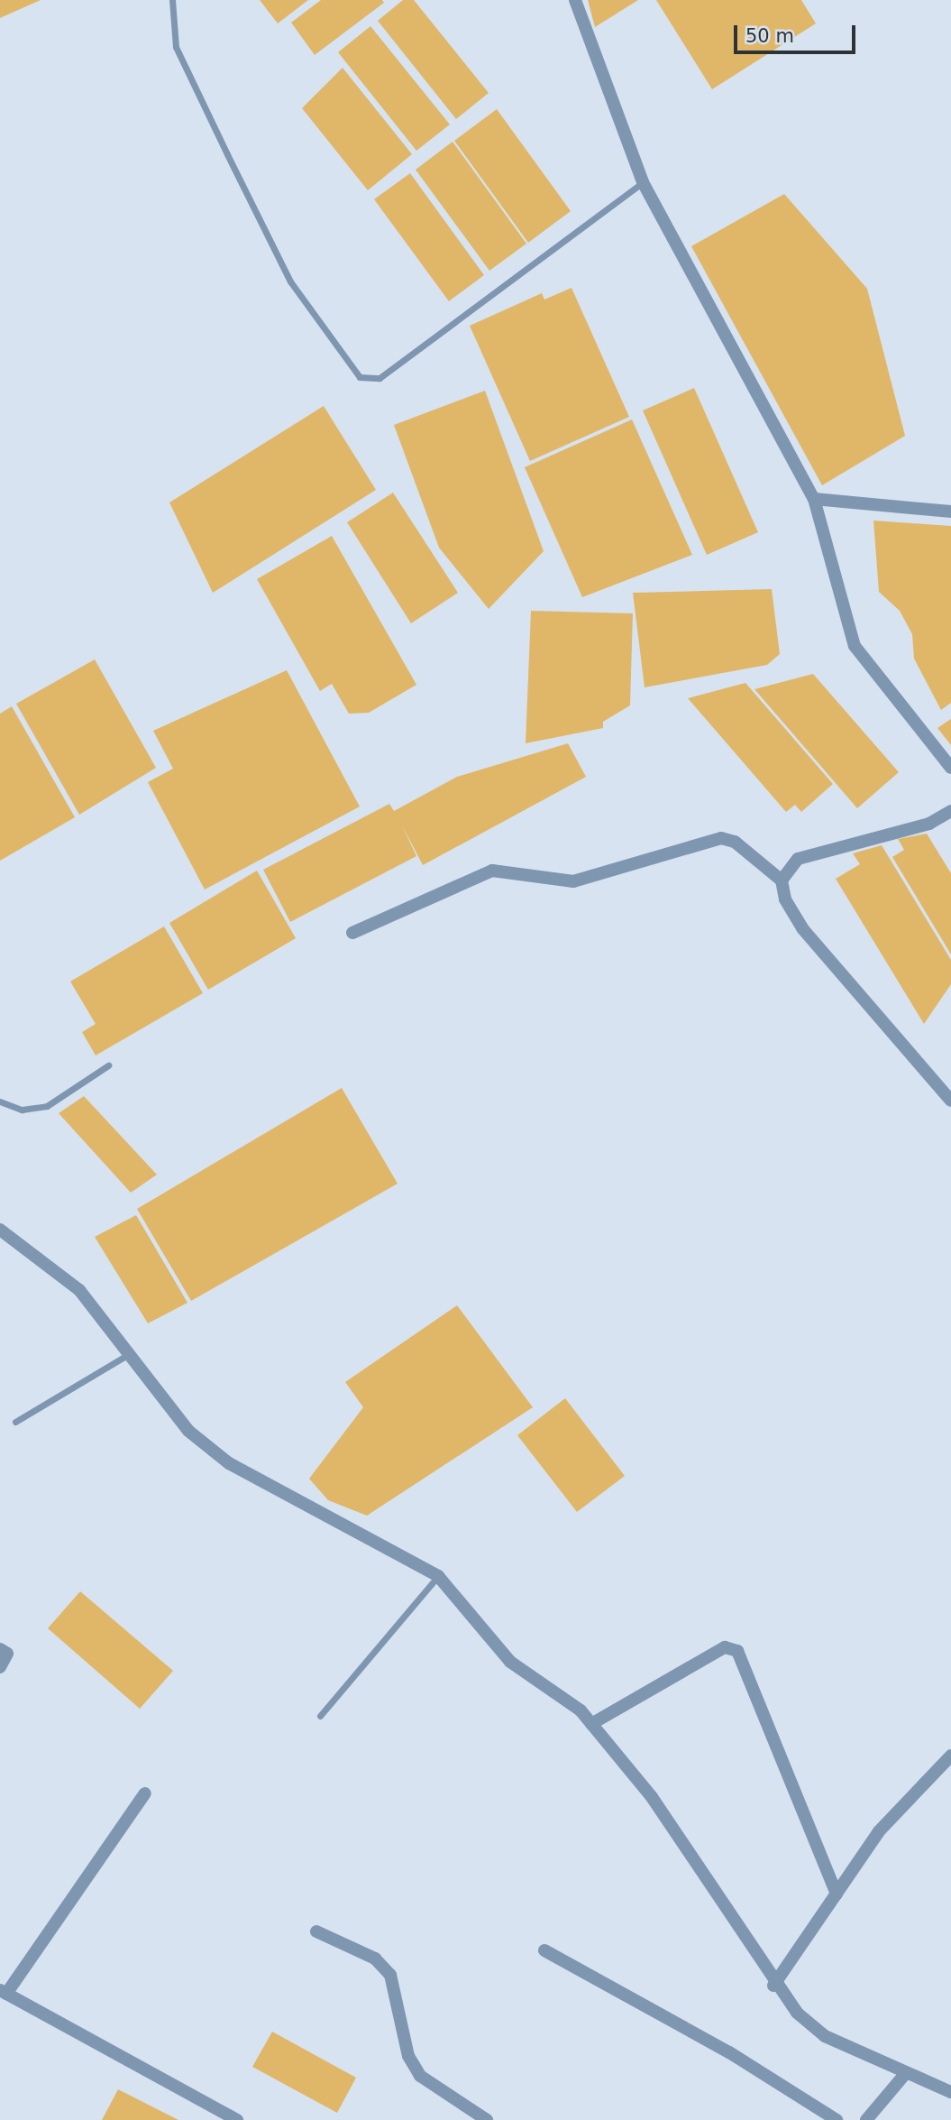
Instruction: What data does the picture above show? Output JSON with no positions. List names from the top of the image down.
{
  "scale_bar": "50 m"
}
